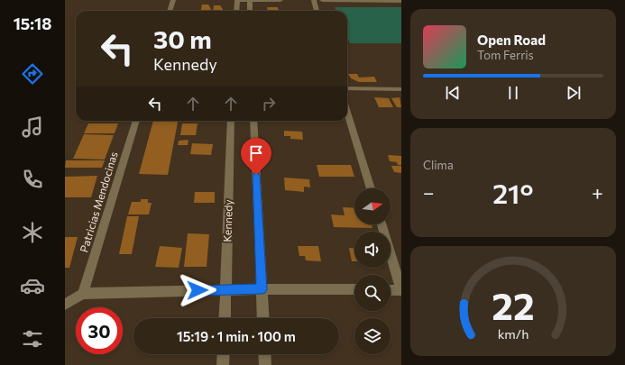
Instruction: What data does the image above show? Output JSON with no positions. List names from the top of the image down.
{
  "streets": {
    "street": ["Patricias Mendocinas", "Kennedy"]
  },
  "north": "right",
  "page": {
    "tabs": "15:18",
    "turn": ["30 m", "Kennedy"],
    "song": ["Open Road", "Tom Ferris"],
    "tile": "Clima",
    "heat": ["−", "21°", "+"],
    "limit": "30",
    "trip": "15:19 · 1 min · 100 m",
    "gauge": ["22", "km/h"]
  }
}
